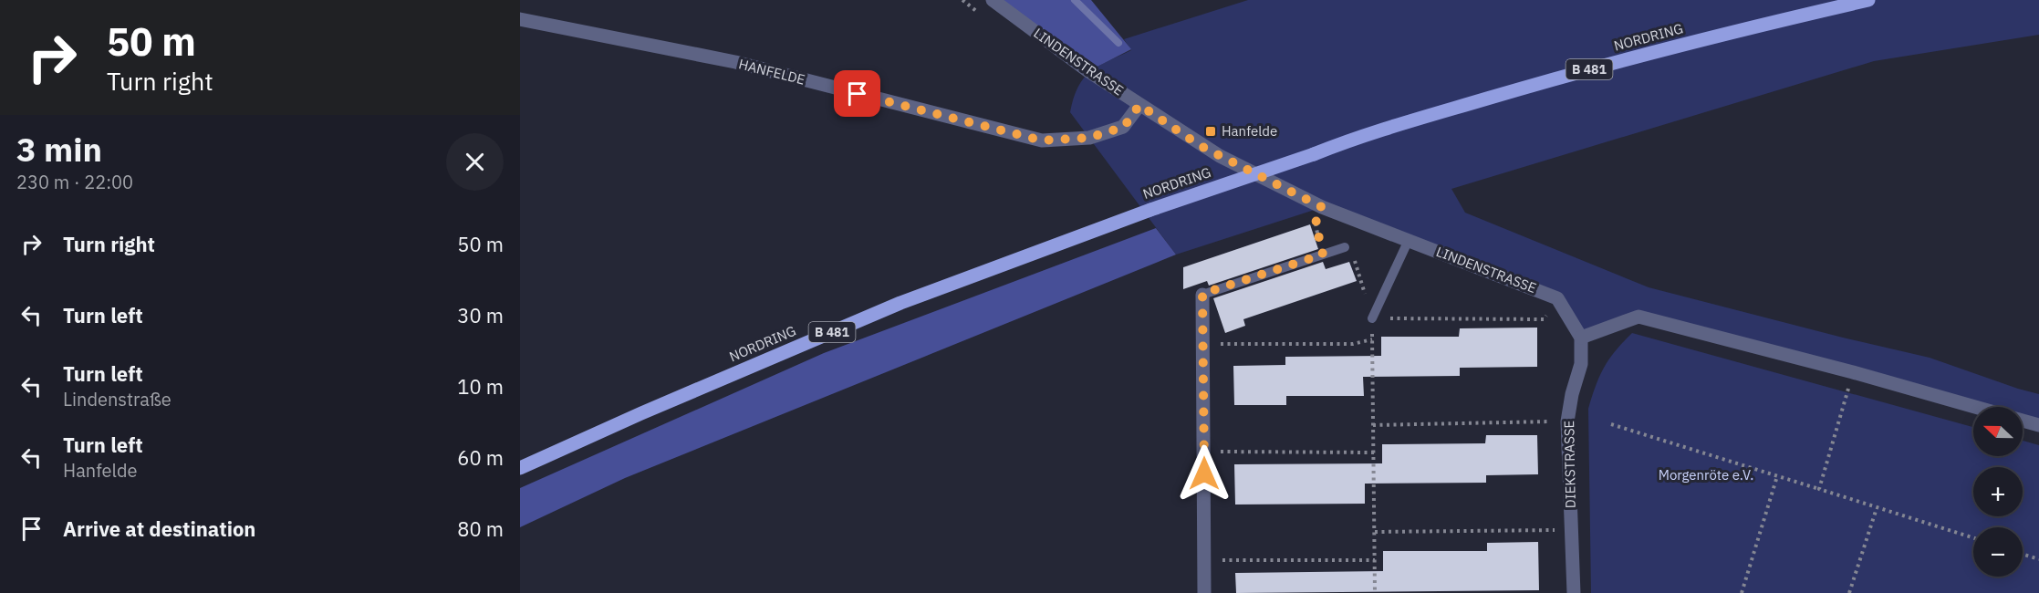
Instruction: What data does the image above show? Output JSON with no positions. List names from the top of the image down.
{
  "streets": {
    "main road": ["NORDRING", "B 481"],
    "street": ["LINDENSTRASSE", "HANFELDE", "DIEKSTRASSE"]
  },
  "crossings": [
    ["LINDENSTRASSE", "HANFELDE"]
  ],
  "parks": ["Morgenröte e.V."],
  "places": {
    "transit": ["Hanfelde"]
  },
  "north": "left",
  "page": {
    "turn": ["50 m", "Turn right"],
    "heading": ["3 min", "230 m · 22:00"],
    "list": [
      {
        "name": "Turn right",
        "value": "50 m"
      },
      {
        "name": "Turn left",
        "value": "30 m"
      },
      {
        "name": "Turn left",
        "note": "Lindenstraße",
        "value": "10 m"
      },
      {
        "name": "Turn left",
        "note": "Hanfelde",
        "value": "60 m"
      },
      {
        "name": "Arrive at destination",
        "value": "80 m"
      }
    ],
    "map_buttons": ["+", "−"]
  }
}
